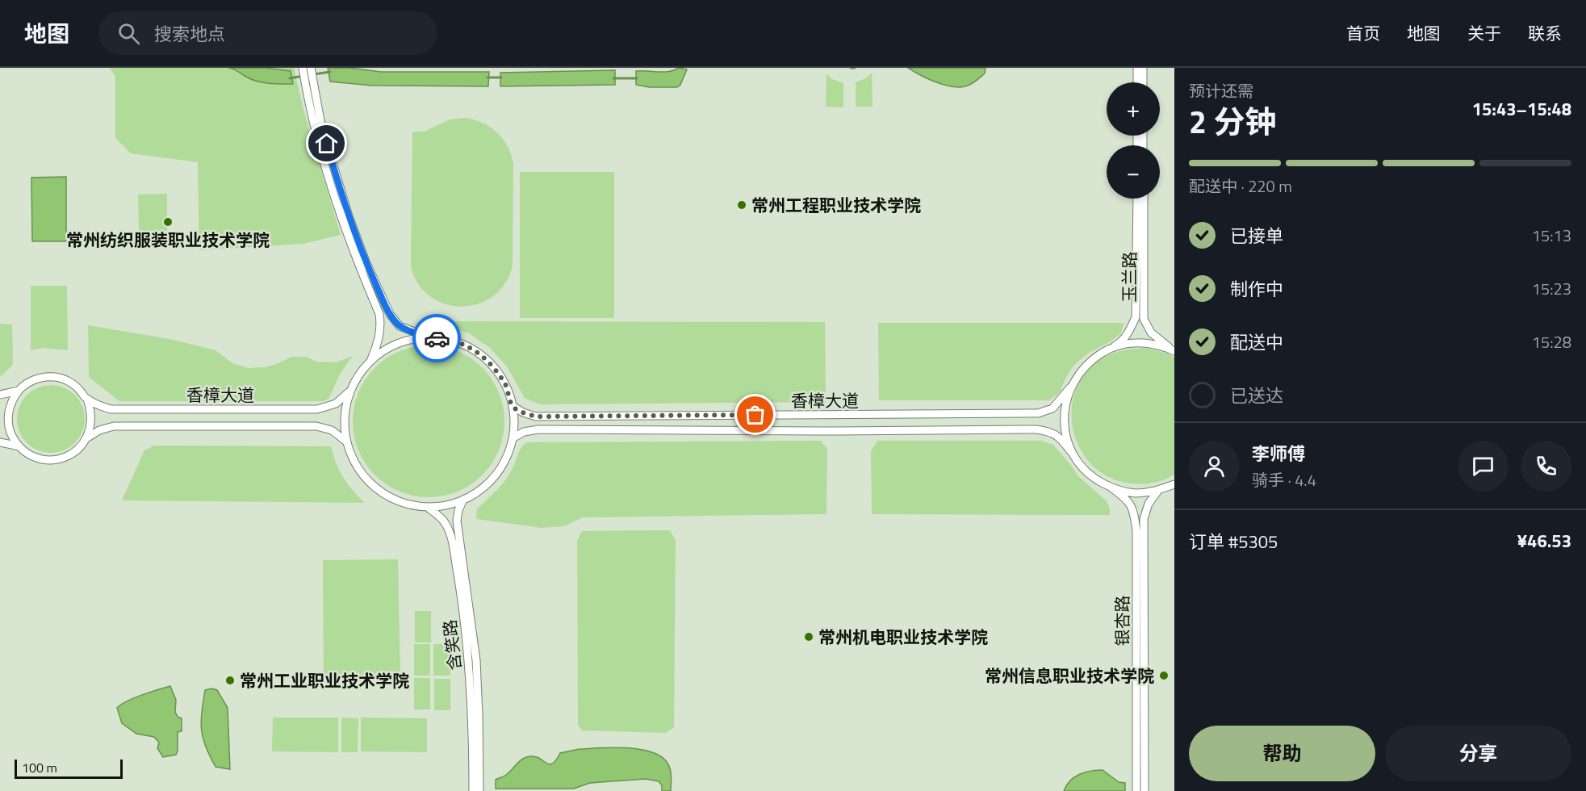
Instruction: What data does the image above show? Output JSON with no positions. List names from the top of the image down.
{
  "streets": {
    "street": [
      "玉兰路",
      "香樟大道",
      "银杏路",
      "含笑路"
    ]
  },
  "crossings": [
    ["玉兰路", "香樟大道"],
    ["香樟大道", "银杏路"],
    ["香樟大道", "含笑路"]
  ],
  "places": [
    "常州工程职业技术学院",
    "常州纺织服装职业技术学院",
    "常州机电职业技术学院",
    "常州信息职业技术学院",
    "常州工业职业技术学院"
  ],
  "scale_bar": "100 m",
  "page": {
    "header": "地图",
    "search": "搜索地点",
    "nav": [
      "首页",
      "地图",
      "关于",
      "联系"
    ],
    "heading": ["2 分钟", "预计还需", "15:43–15:48"],
    "panel": [
      "李师傅",
      "骑手 · 4.4",
      "订单 #5305",
      "¥46.53"
    ],
    "map_buttons": ["+", "−"],
    "bar": "配送中 · 220 m",
    "list": [
      ["已接单", "15:13"],
      ["制作中", "15:23"],
      ["配送中", "15:28"],
      "已送达"
    ],
    "buttons": ["帮助", "分享"],
    "scale": "100 m"
  }
}
